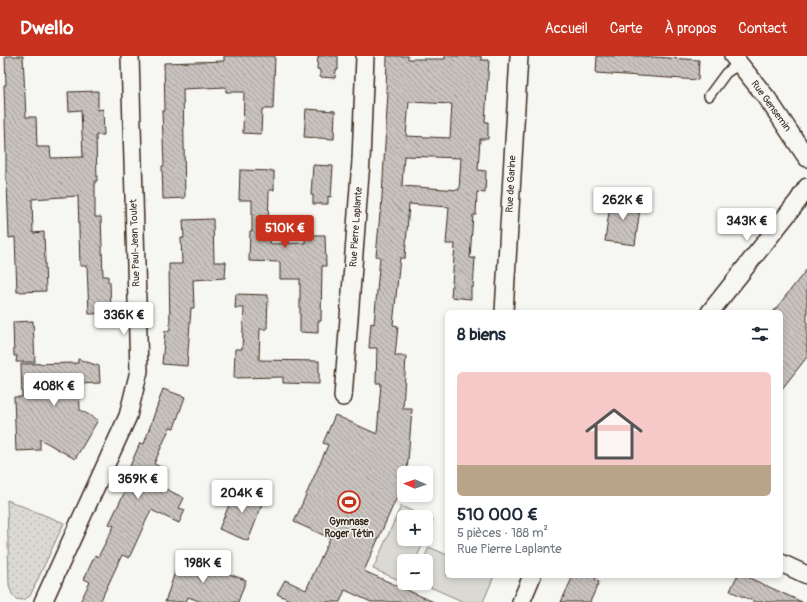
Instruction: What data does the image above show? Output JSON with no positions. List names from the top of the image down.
{
  "streets": {
    "street": [
      "Rue Gensemin",
      "Rue de Garine",
      "Rue Pierre Laplante",
      "Rue Paul-Jean Toulet"
    ]
  },
  "places": {
    "sports": ["Gymnase Roger Tétin"]
  },
  "north": "left",
  "page": {
    "header": "Dwello",
    "nav": [
      "Accueil",
      "Carte",
      "À propos",
      "Contact"
    ],
    "price": [
      "262K €",
      "343K €",
      "510K €",
      "336K €",
      "408K €",
      "369K €",
      "204K €",
      "198K €"
    ],
    "heading": "8 biens",
    "list": [
      {
        "name": "510 000 €",
        "note": "5 pièces · 188 m² · Rue Pierre Laplante"
      }
    ],
    "map_buttons": ["+", "−"]
  }
}
